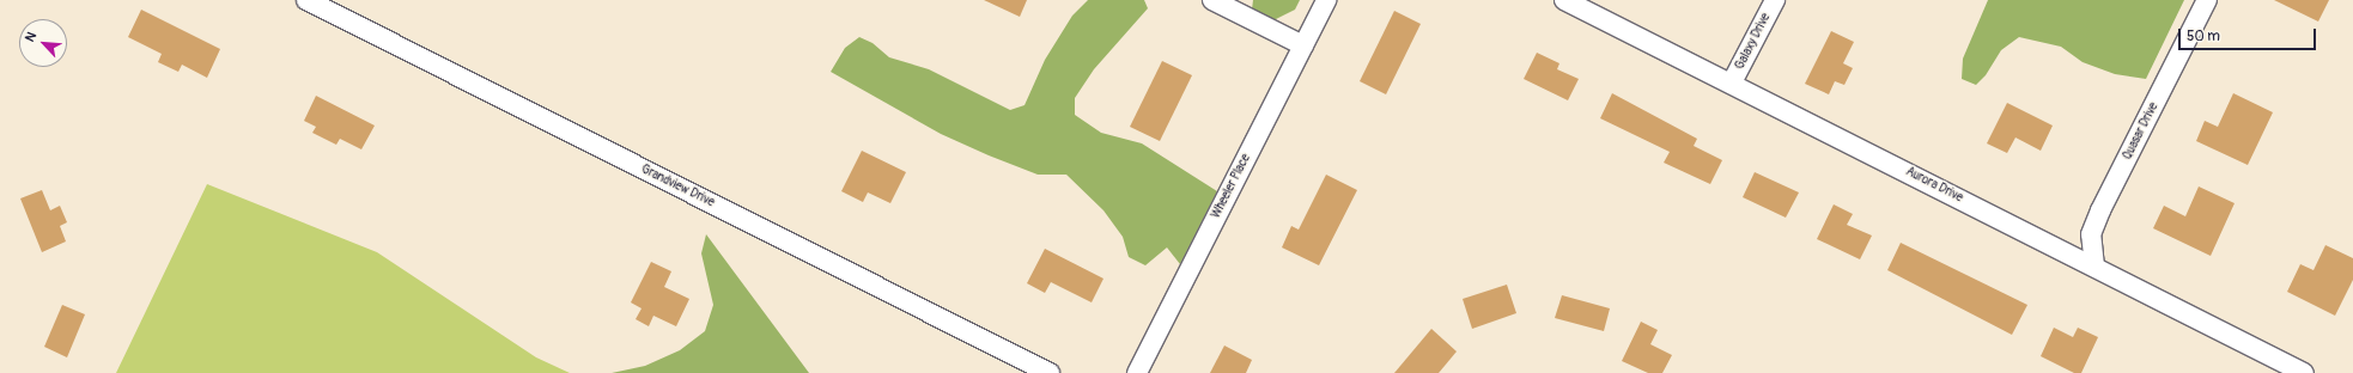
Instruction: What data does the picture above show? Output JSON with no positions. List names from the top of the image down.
{
  "streets": {
    "street": [
      "Galaxy Drive",
      "Quasar Drive",
      "Aurora Drive",
      "Grandview Drive",
      "Wheeler Place"
    ]
  },
  "crossings": [
    ["Galaxy Drive", "Aurora Drive"],
    ["Quasar Drive", "Aurora Drive"]
  ],
  "scale_bar": "50 m",
  "north": "top left"
}
